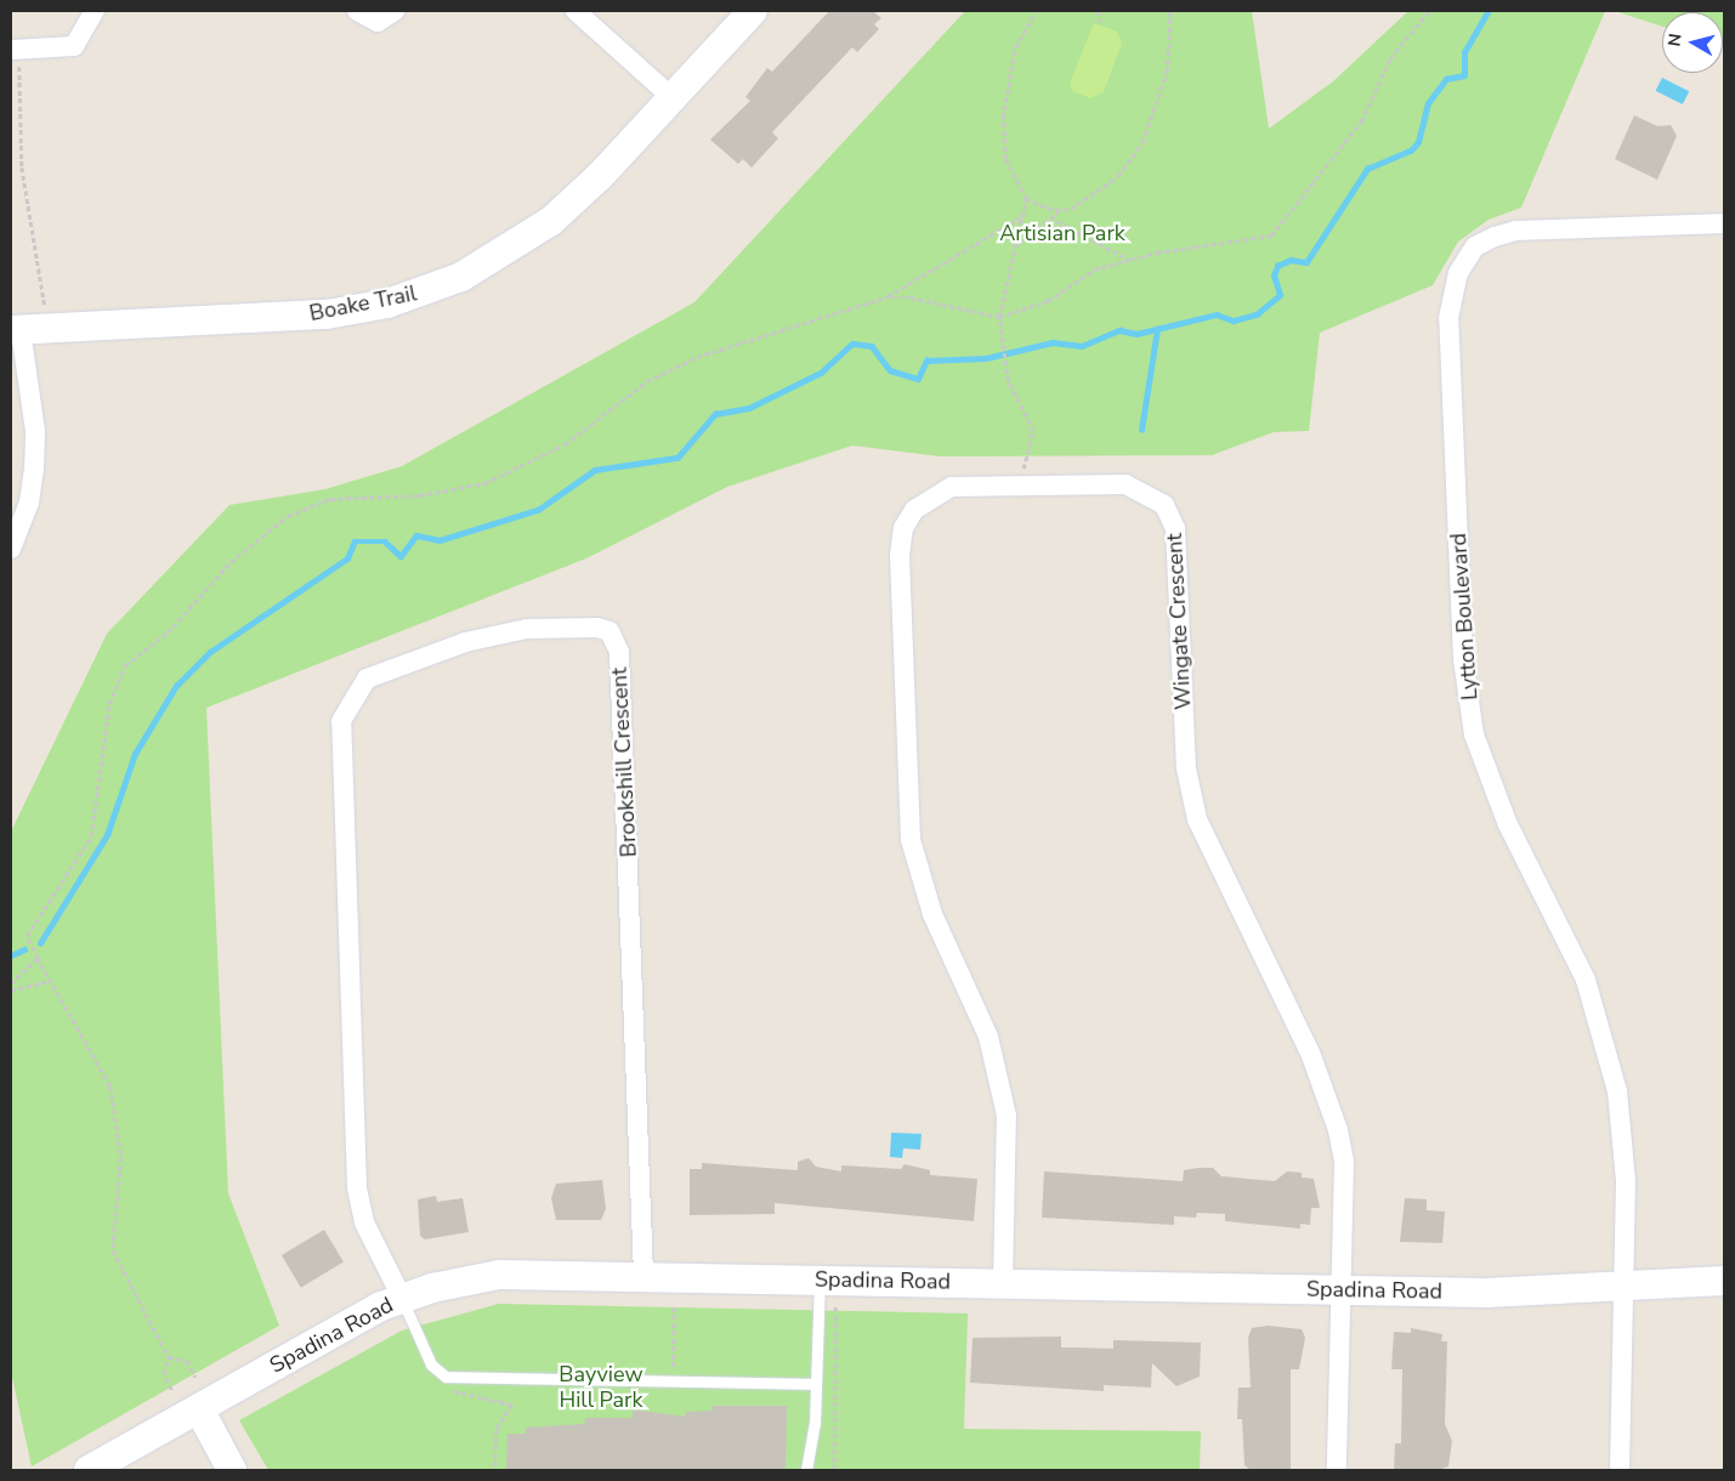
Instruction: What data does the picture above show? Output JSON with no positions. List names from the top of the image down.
{
  "streets": {
    "street": [
      "Boake Trail",
      "Lytton Boulevard",
      "Wingate Crescent",
      "Brookshill Crescent",
      "Spadina Road"
    ]
  },
  "crossings": [
    ["Lytton Boulevard", "Spadina Road"],
    ["Wingate Crescent", "Spadina Road"],
    ["Brookshill Crescent", "Spadina Road"]
  ],
  "parks": ["Artisian Park", "Bayview Hill Park"],
  "north": "left"
}
